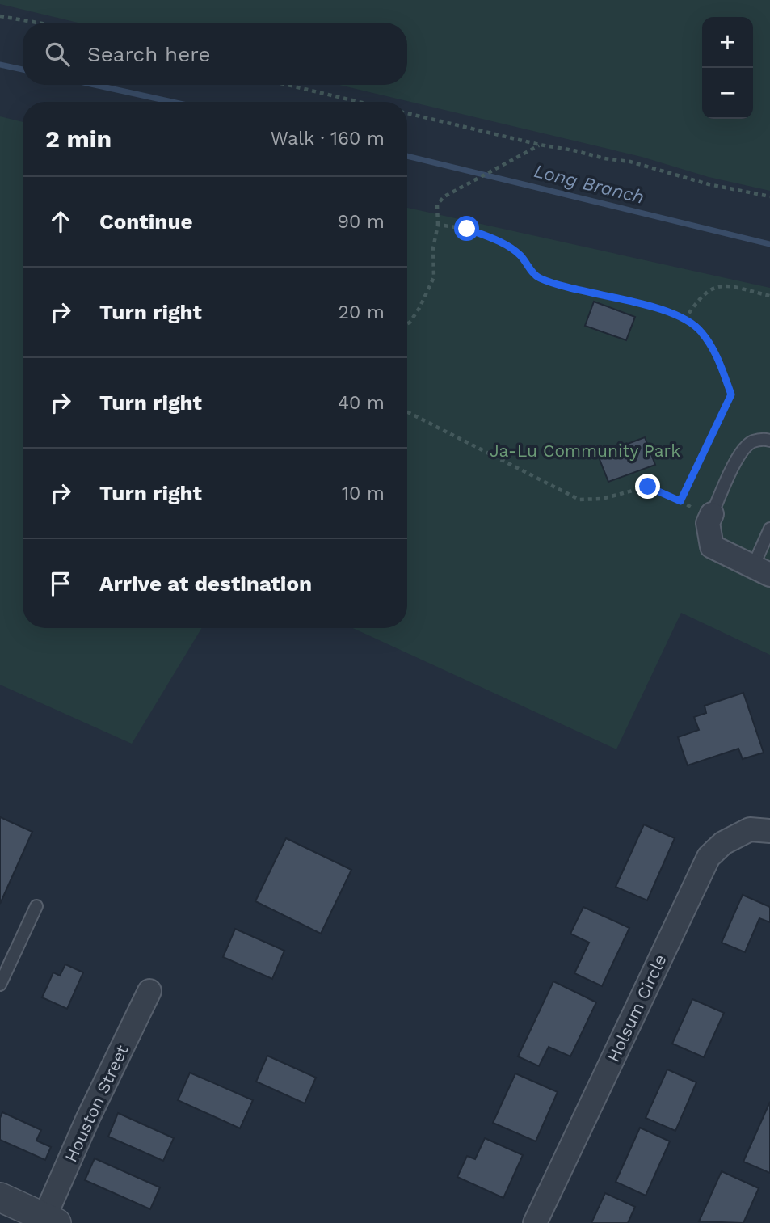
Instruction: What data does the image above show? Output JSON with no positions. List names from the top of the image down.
{
  "streets": {
    "street": ["Holsum Circle", "Houston Street"]
  },
  "water": ["Long Branch"],
  "parks": ["Ja-Lu Community Park"],
  "page": {
    "map_buttons": ["+", "−"],
    "search": "Search here",
    "heading": ["2 min", "Walk · 160 m"],
    "list": [
      ["Continue", "90 m"],
      ["Turn right", "20 m"],
      ["Turn right", "40 m"],
      ["Turn right", "10 m"],
      "Arrive at destination"
    ]
  }
}
